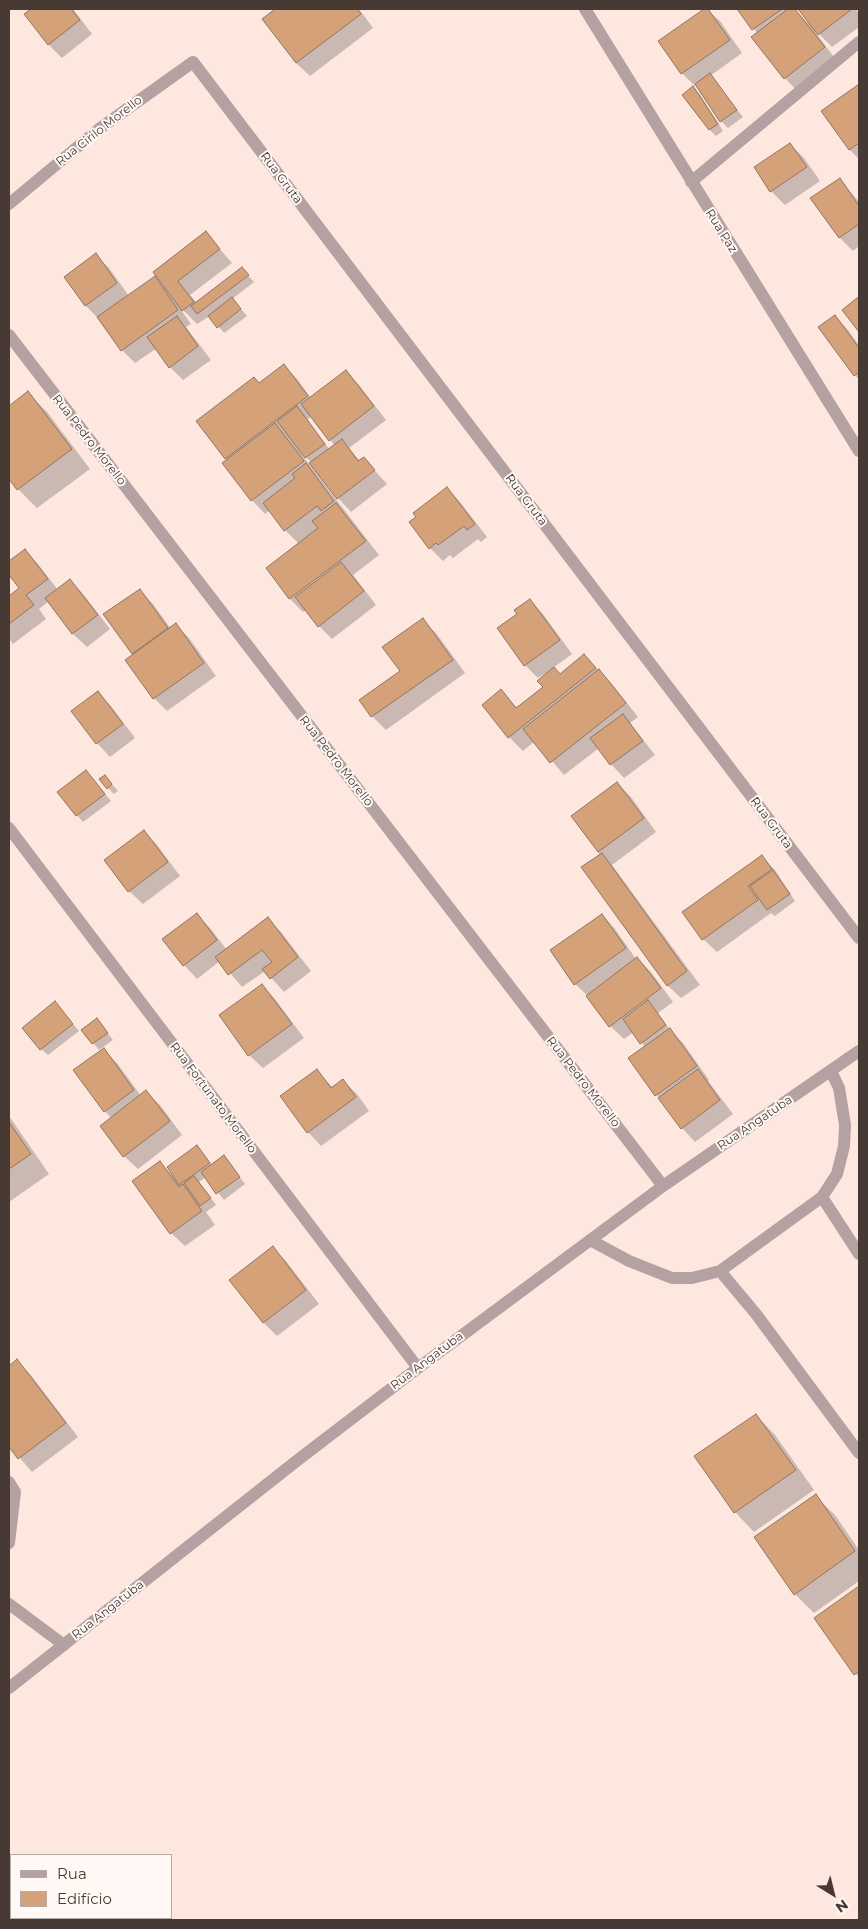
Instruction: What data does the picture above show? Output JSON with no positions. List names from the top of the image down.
{
  "streets": {
    "street": [
      "Rua Cirilo Morello",
      "Rua Gruta",
      "Rua Paz",
      "Rua Pedro Morello",
      "Rua Fortunato Morello",
      "Rua Angatuba"
    ]
  },
  "crossings": [
    ["Rua Cirilo Morello", "Rua Gruta"],
    ["Rua Pedro Morello", "Rua Angatuba"],
    ["Rua Fortunato Morello", "Rua Angatuba"]
  ],
  "legend": ["Rua", "Edifício"],
  "north": "bottom right"
}
